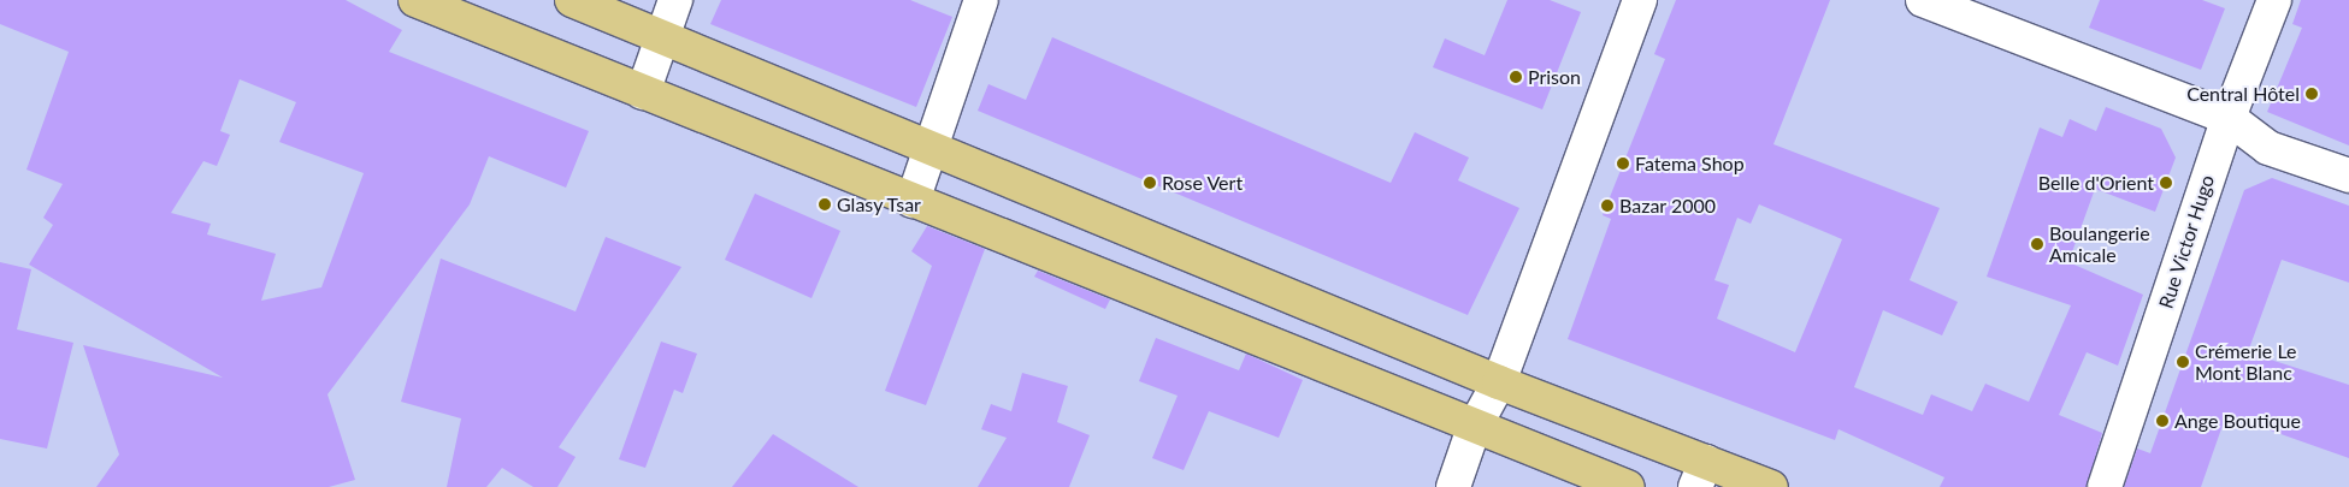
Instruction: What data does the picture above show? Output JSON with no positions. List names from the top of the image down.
{
  "streets": {
    "street": ["Rue Victor Hugo"]
  },
  "places": [
    "Prison",
    "Central Hôtel",
    "Fatema Shop",
    "Rose Vert",
    "Belle d'Orient",
    "Glasy Tsar",
    "Bazar 2000",
    "Boulangerie Amicale",
    "Crémerie Le Mont Blanc",
    "Ange Boutique"
  ]
}
